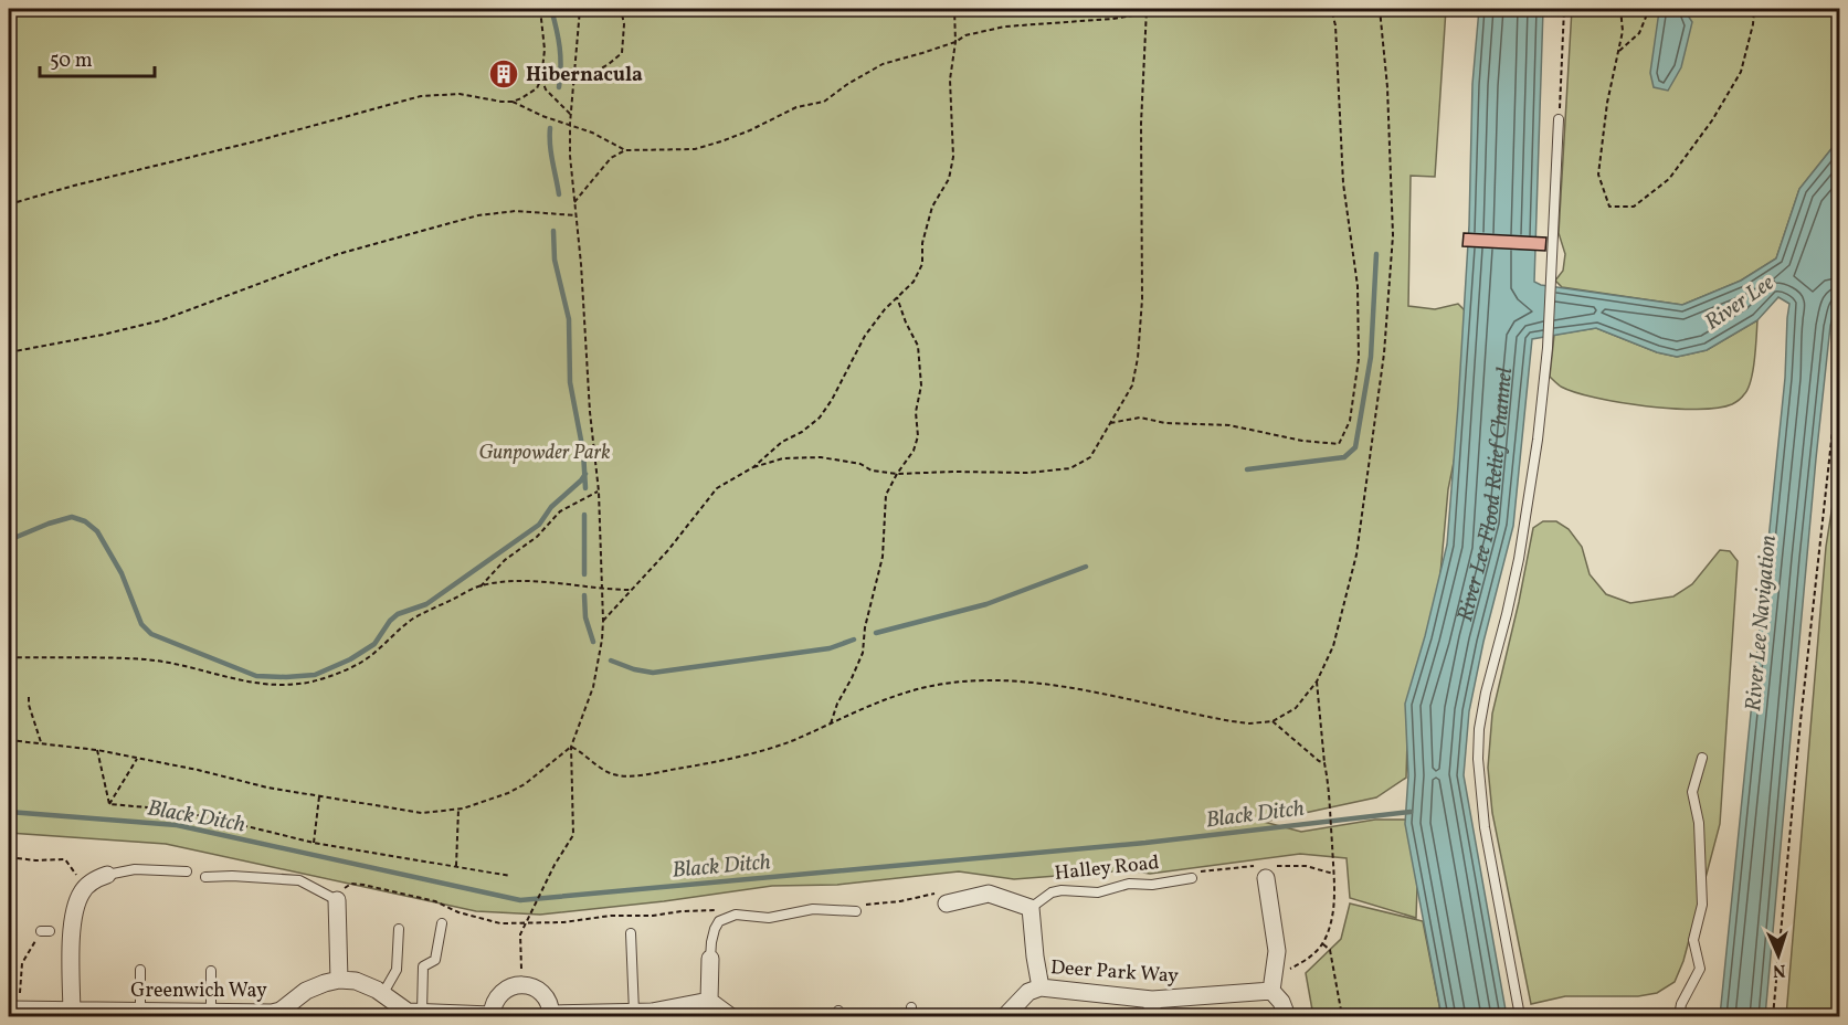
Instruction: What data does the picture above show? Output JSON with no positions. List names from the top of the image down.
{
  "streets": {
    "street": ["Deer Park Way", "Greenwich Way"],
    "lane": ["Halley Road"]
  },
  "water": [
    "River Lee",
    "River Lee Flood Relief Channel",
    "River Lee Navigation",
    "Black Ditch"
  ],
  "parks": ["Gunpowder Park"],
  "places": {
    "building": ["Hibernacula"]
  },
  "scale_bar": "50 m",
  "north": "bottom"
}
